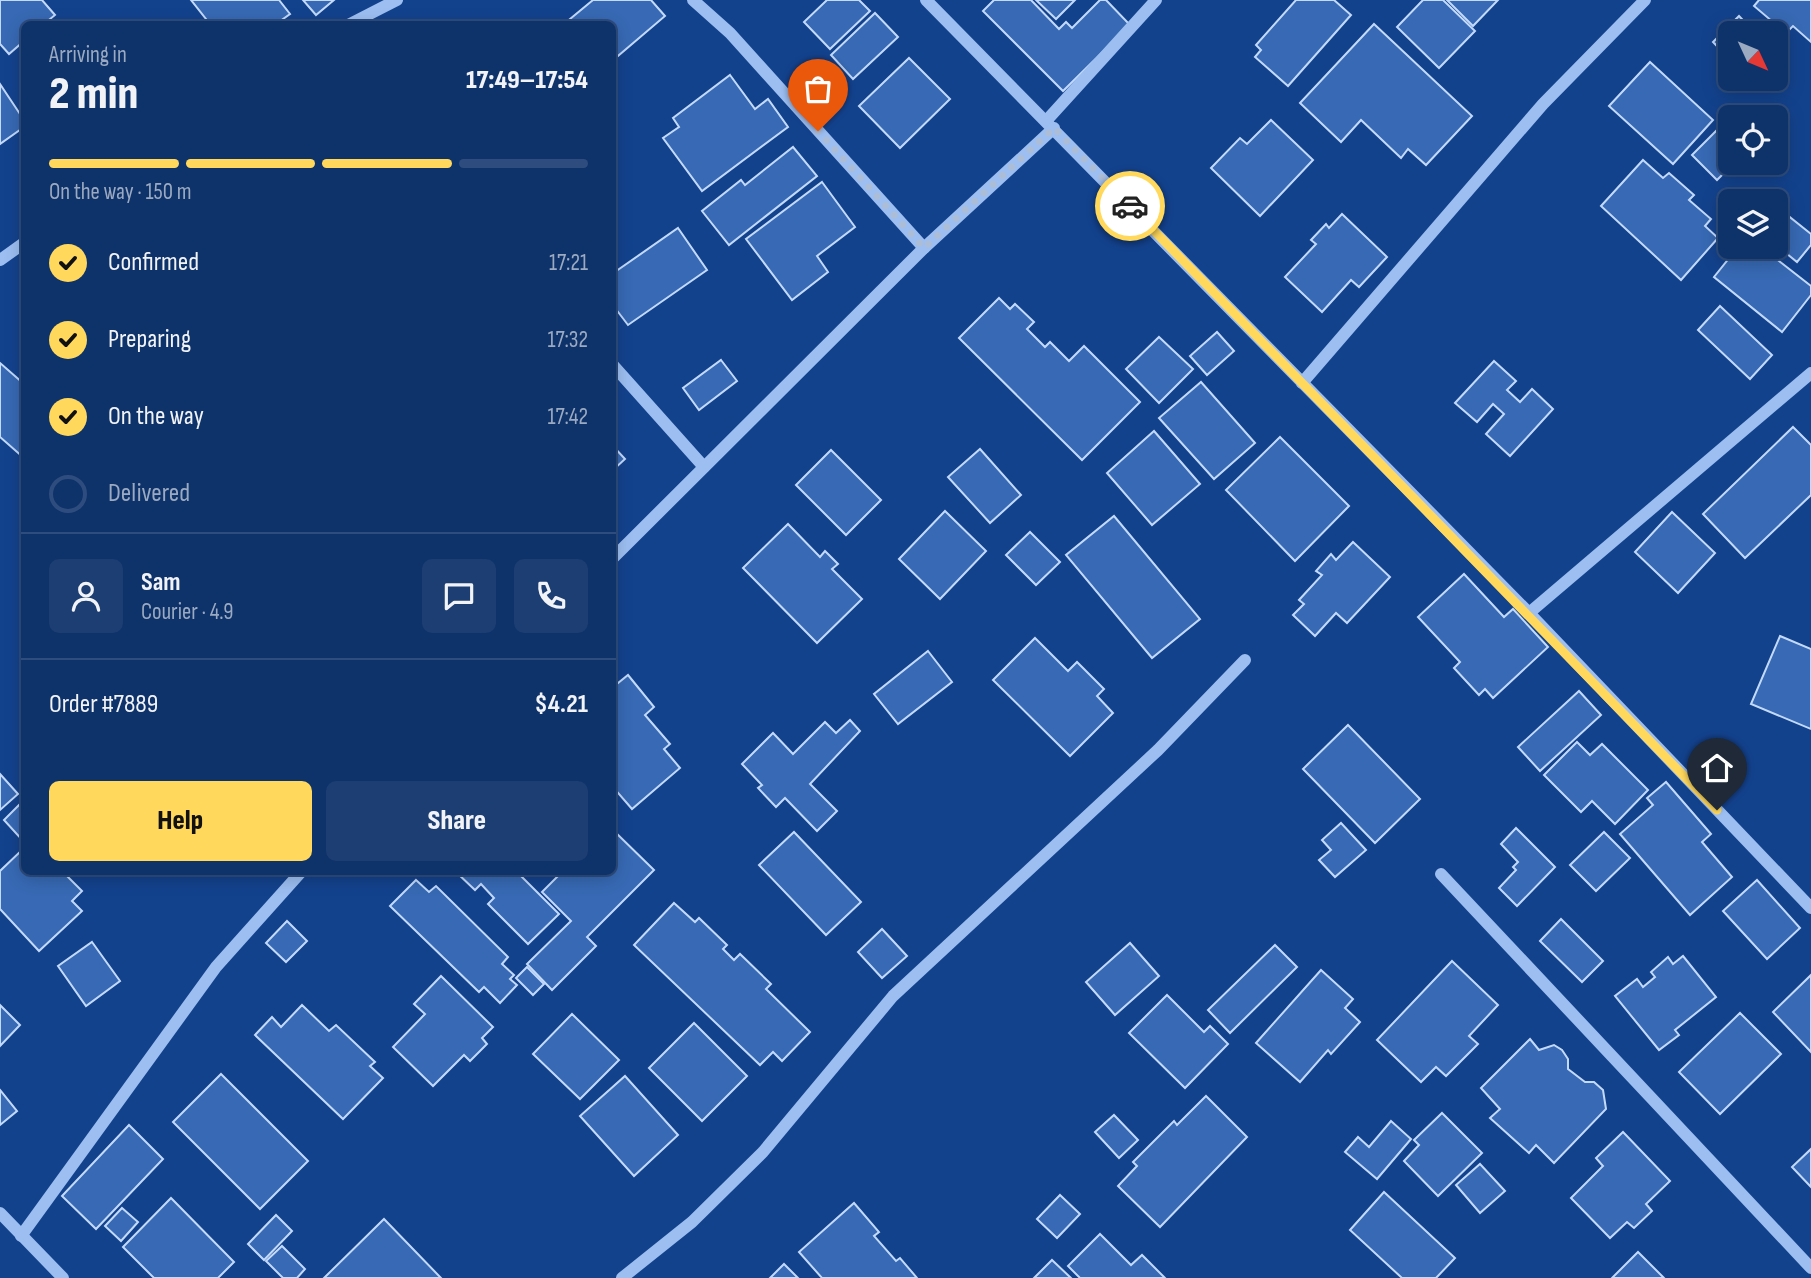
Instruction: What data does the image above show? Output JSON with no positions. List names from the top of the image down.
{
  "north": "bottom right",
  "page": {
    "heading": ["2 min", "Arriving in", "17:49–17:54"],
    "panel": [
      "Sam",
      "Courier · 4.9",
      "Order #7889",
      "$4.21"
    ],
    "bar": "On the way · 150 m",
    "list": [
      ["Confirmed", "17:21"],
      ["Preparing", "17:32"],
      ["On the way", "17:42"],
      "Delivered"
    ],
    "buttons": ["Help", "Share"]
  }
}
